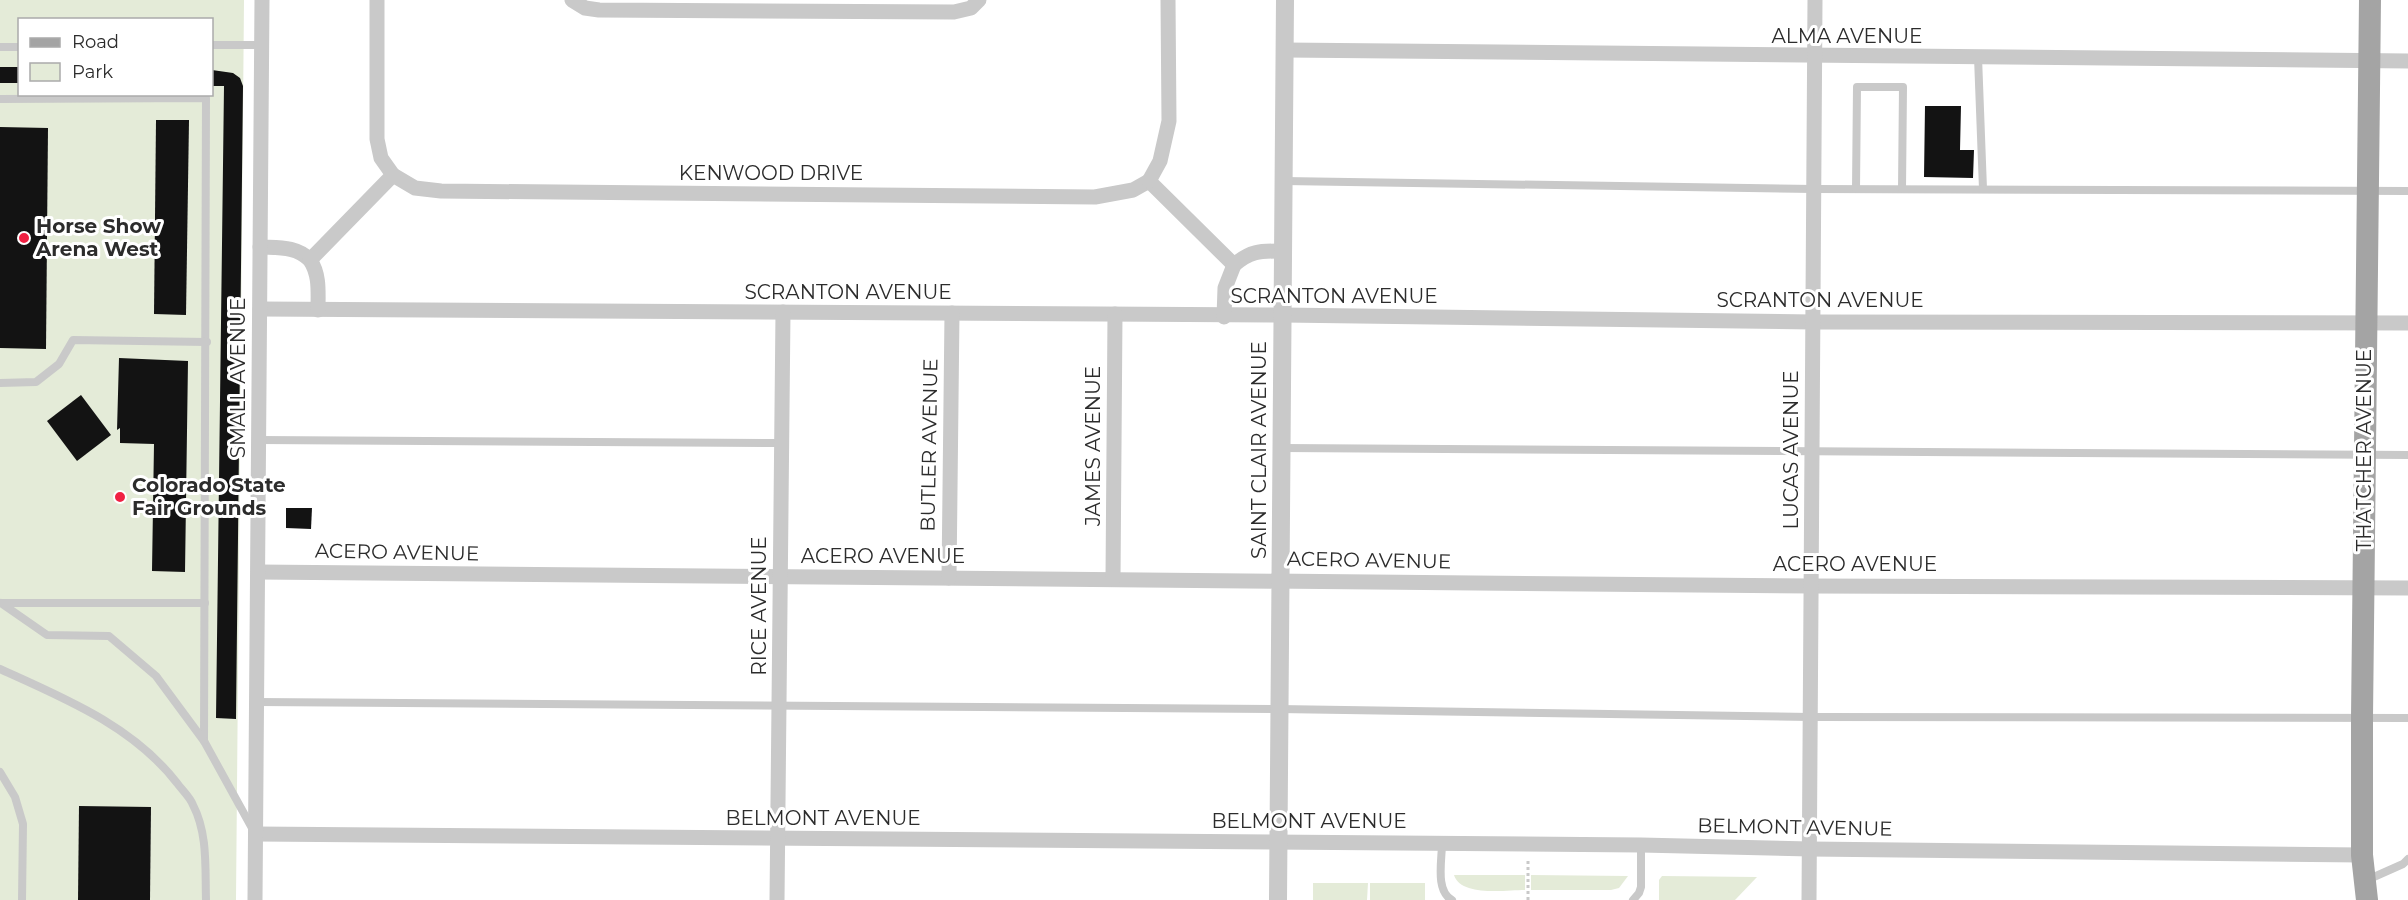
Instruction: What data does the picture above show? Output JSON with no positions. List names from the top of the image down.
{
  "streets": {
    "main road": ["THATCHER AVENUE"],
    "street": [
      "ALMA AVENUE",
      "KENWOOD DRIVE",
      "SCRANTON AVENUE",
      "SMALL AVENUE",
      "BUTLER AVENUE",
      "JAMES AVENUE",
      "SAINT CLAIR AVENUE",
      "LUCAS AVENUE",
      "ACERO AVENUE",
      "RICE AVENUE",
      "BELMONT AVENUE"
    ]
  },
  "crossings": [
    ["ALMA AVENUE", "SAINT CLAIR AVENUE"],
    ["ALMA AVENUE", "LUCAS AVENUE"],
    ["ALMA AVENUE", "THATCHER AVENUE"],
    ["SCRANTON AVENUE", "SMALL AVENUE"],
    ["SCRANTON AVENUE", "BUTLER AVENUE"],
    ["SCRANTON AVENUE", "JAMES AVENUE"],
    ["SCRANTON AVENUE", "SAINT CLAIR AVENUE"],
    ["SCRANTON AVENUE", "LUCAS AVENUE"],
    ["SCRANTON AVENUE", "THATCHER AVENUE"],
    ["SCRANTON AVENUE", "RICE AVENUE"],
    ["SMALL AVENUE", "ACERO AVENUE"],
    ["SMALL AVENUE", "BELMONT AVENUE"],
    ["BUTLER AVENUE", "ACERO AVENUE"],
    ["JAMES AVENUE", "ACERO AVENUE"],
    ["SAINT CLAIR AVENUE", "ACERO AVENUE"],
    ["SAINT CLAIR AVENUE", "BELMONT AVENUE"],
    ["LUCAS AVENUE", "ACERO AVENUE"],
    ["LUCAS AVENUE", "BELMONT AVENUE"],
    ["THATCHER AVENUE", "ACERO AVENUE"],
    ["THATCHER AVENUE", "BELMONT AVENUE"],
    ["ACERO AVENUE", "RICE AVENUE"],
    ["RICE AVENUE", "BELMONT AVENUE"]
  ],
  "places": ["Horse Show Arena West", "Colorado State Fair Grounds"],
  "legend": ["Road", "Park"]
}
